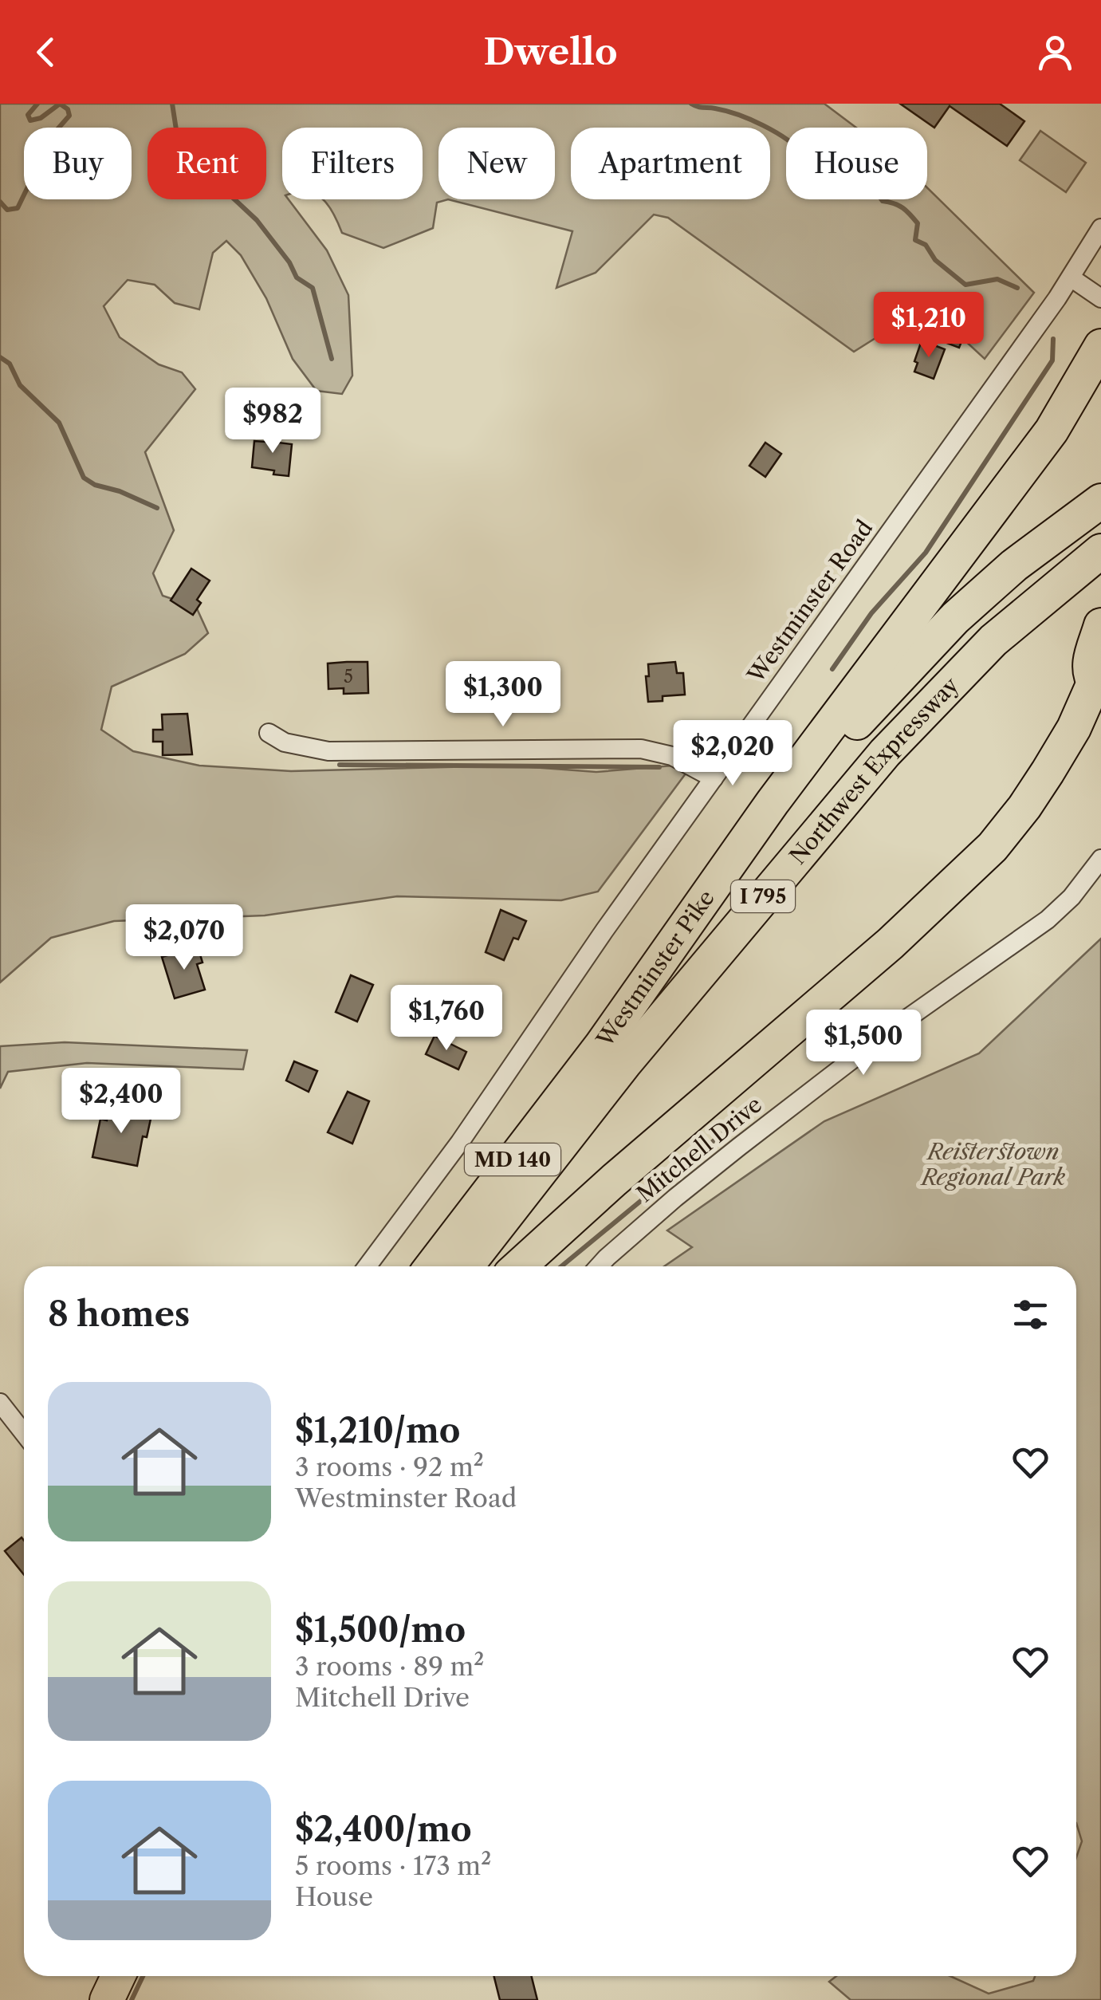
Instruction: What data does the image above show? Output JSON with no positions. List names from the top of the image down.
{
  "streets": {
    "highway": [
      "Northwest Expressway",
      "I 795",
      "Westminster Pike",
      "MD 140"
    ],
    "street": ["Westminster Road", "Mitchell Drive"]
  },
  "crossings": [
    ["Northwest Expressway", "Westminster Pike"]
  ],
  "parks": ["Reisterstown Regional Park"],
  "house_numbers": ["5"],
  "page": {
    "header": "Dwello",
    "chip": [
      "Buy",
      "Rent",
      "Filters",
      "New",
      "Apartment",
      "House"
    ],
    "price": [
      "$1,210",
      "$982",
      "$1,300",
      "$2,020",
      "$2,070",
      "$1,760",
      "$1,500",
      "$2,400"
    ],
    "heading": "8 homes",
    "list": [
      {
        "name": "$1,210/mo",
        "note": "3 rooms · 92 m² · Westminster Road"
      },
      {
        "name": "$1,500/mo",
        "note": "3 rooms · 89 m² · Mitchell Drive"
      },
      {
        "name": "$2,400/mo",
        "note": "5 rooms · 173 m² · House"
      }
    ]
  }
}
